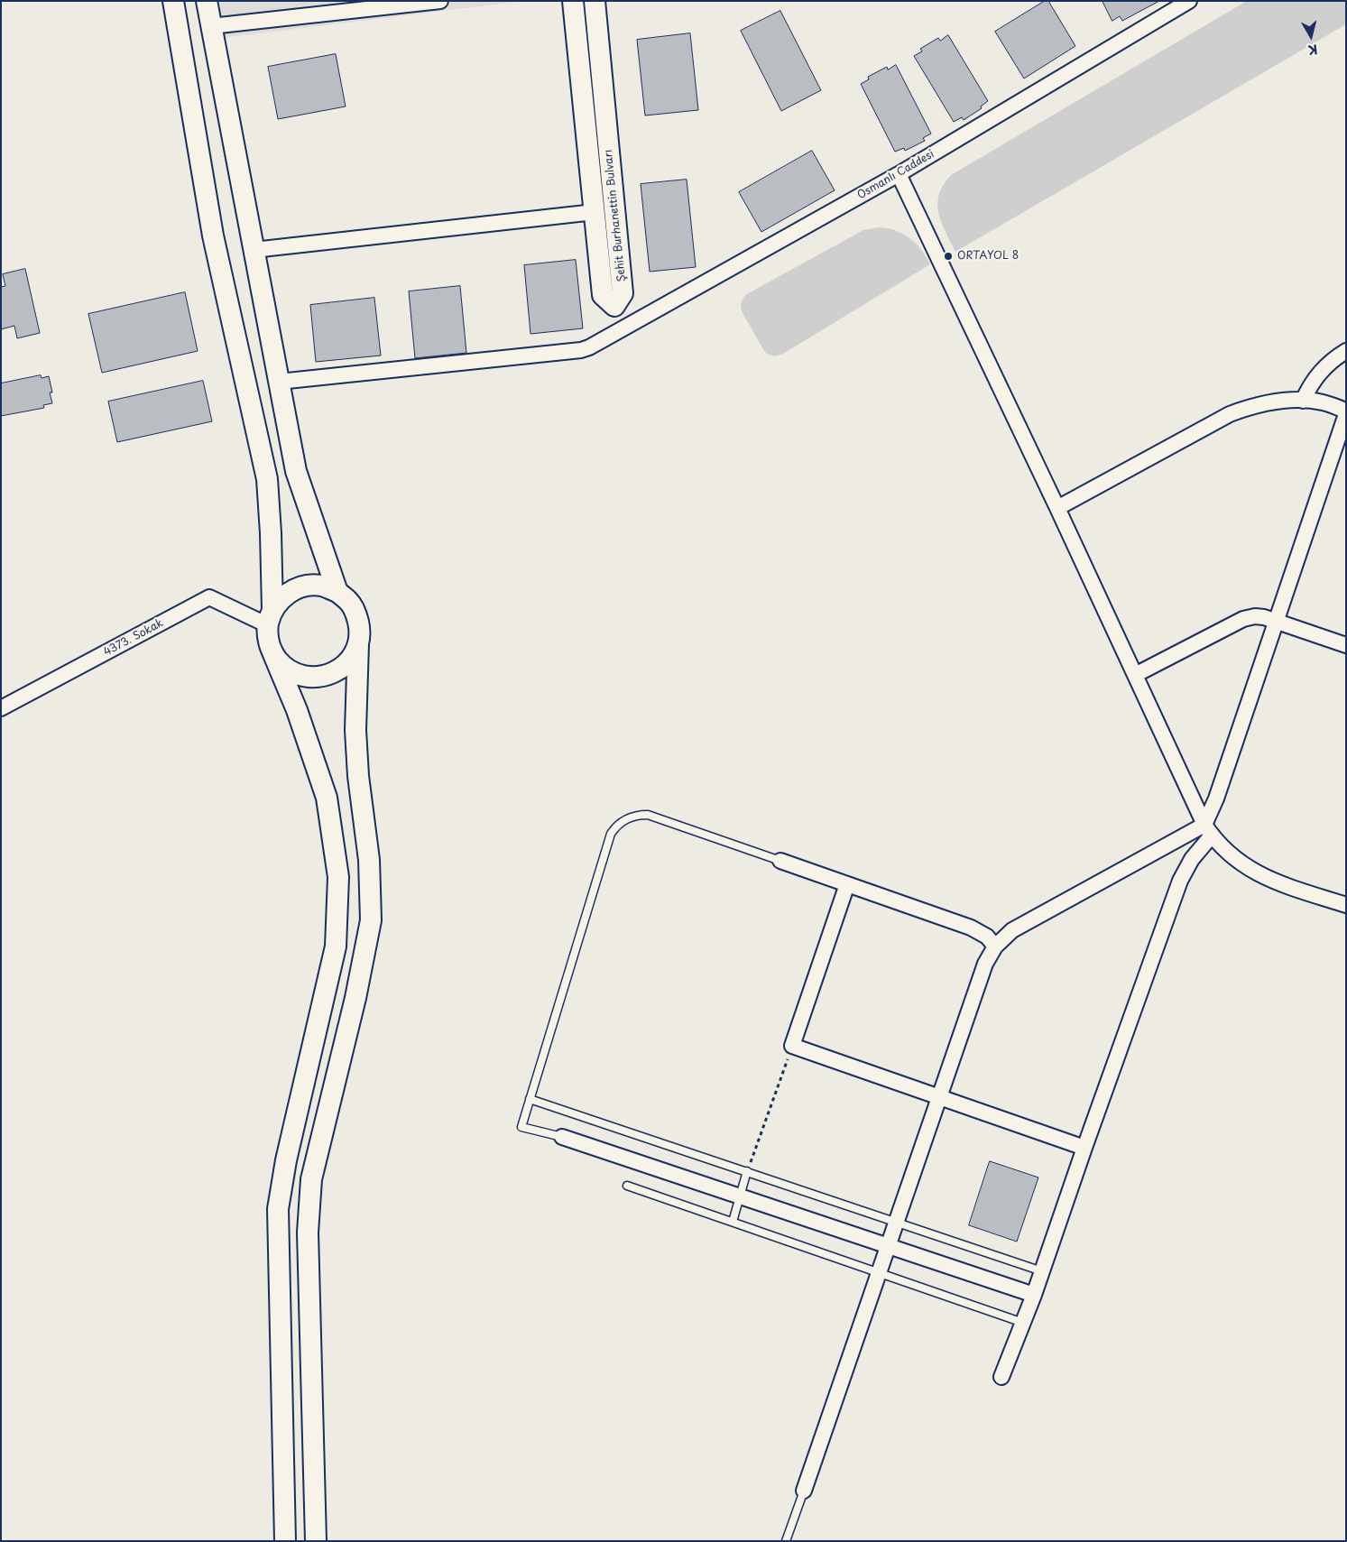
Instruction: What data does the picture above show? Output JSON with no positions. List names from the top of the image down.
{
  "streets": {
    "street": ["Osmanlı Caddesi", "Şehit Burhanettin Bulvarı", "4373. Sokak"]
  },
  "places": ["ORTAYOL 8"],
  "north": "bottom"
}
